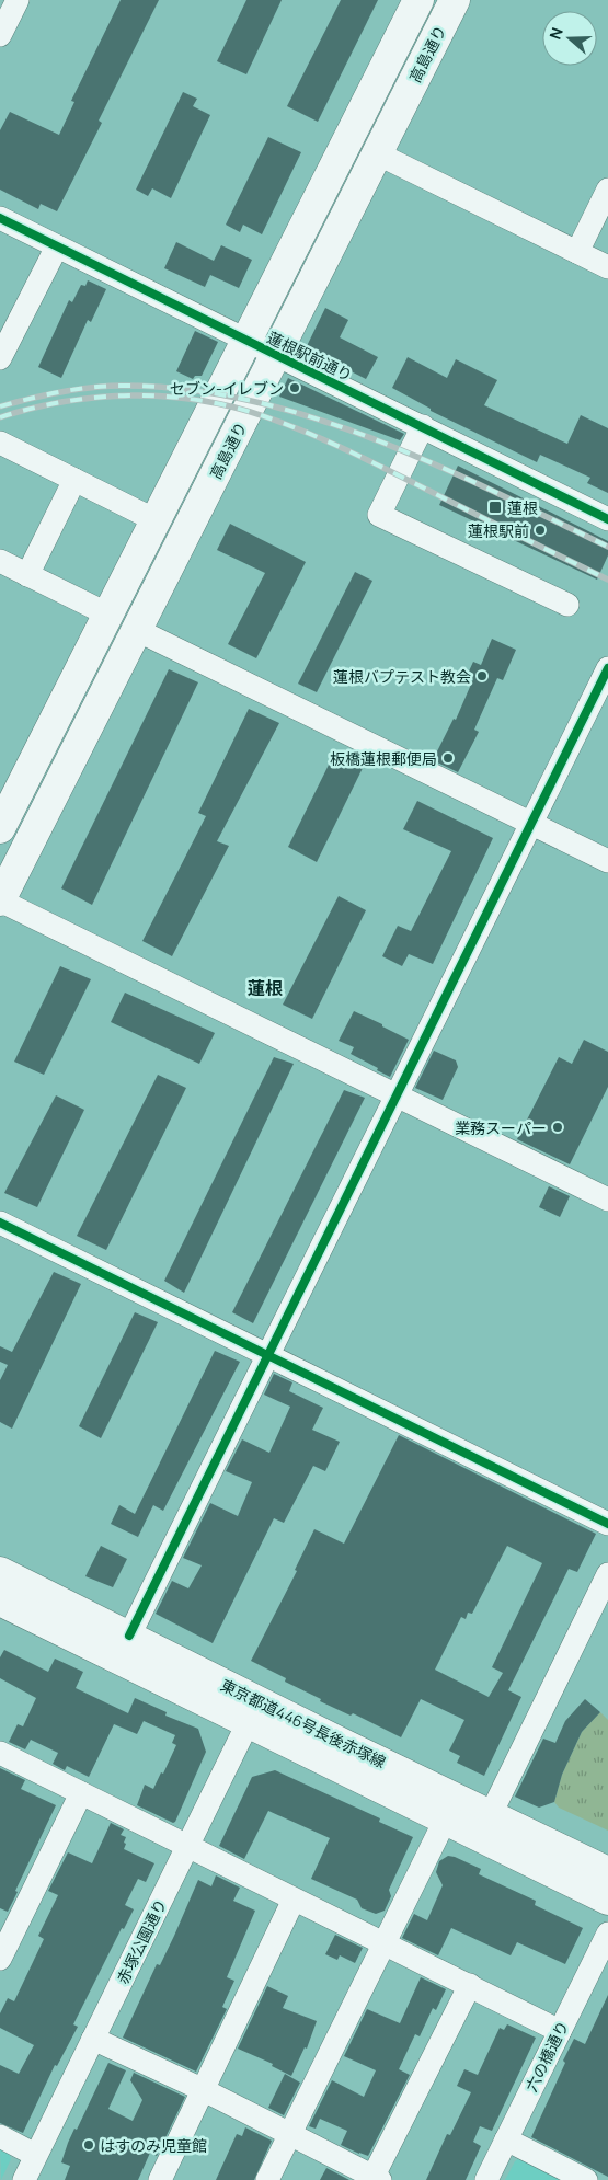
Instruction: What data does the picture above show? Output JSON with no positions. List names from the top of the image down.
{
  "streets": {
    "main road": ["高島通り", "東京都道446号長後赤塚線"],
    "street": ["蓮根駅前通り", "赤塚公園通り", "六の橋通り"]
  },
  "crossings": [
    ["高島通り", "蓮根駅前通り"],
    ["東京都道446号長後赤塚線", "赤塚公園通り"]
  ],
  "districts": ["蓮根"],
  "places": {
    "other": [
      "セブン-イレブン",
      "蓮根駅前",
      "蓮根バプテスト教会",
      "板橋蓮根郵便局",
      "業務スーパー",
      "はすのみ児童館"
    ],
    "transit": ["蓮根"]
  },
  "north": "left"
}
